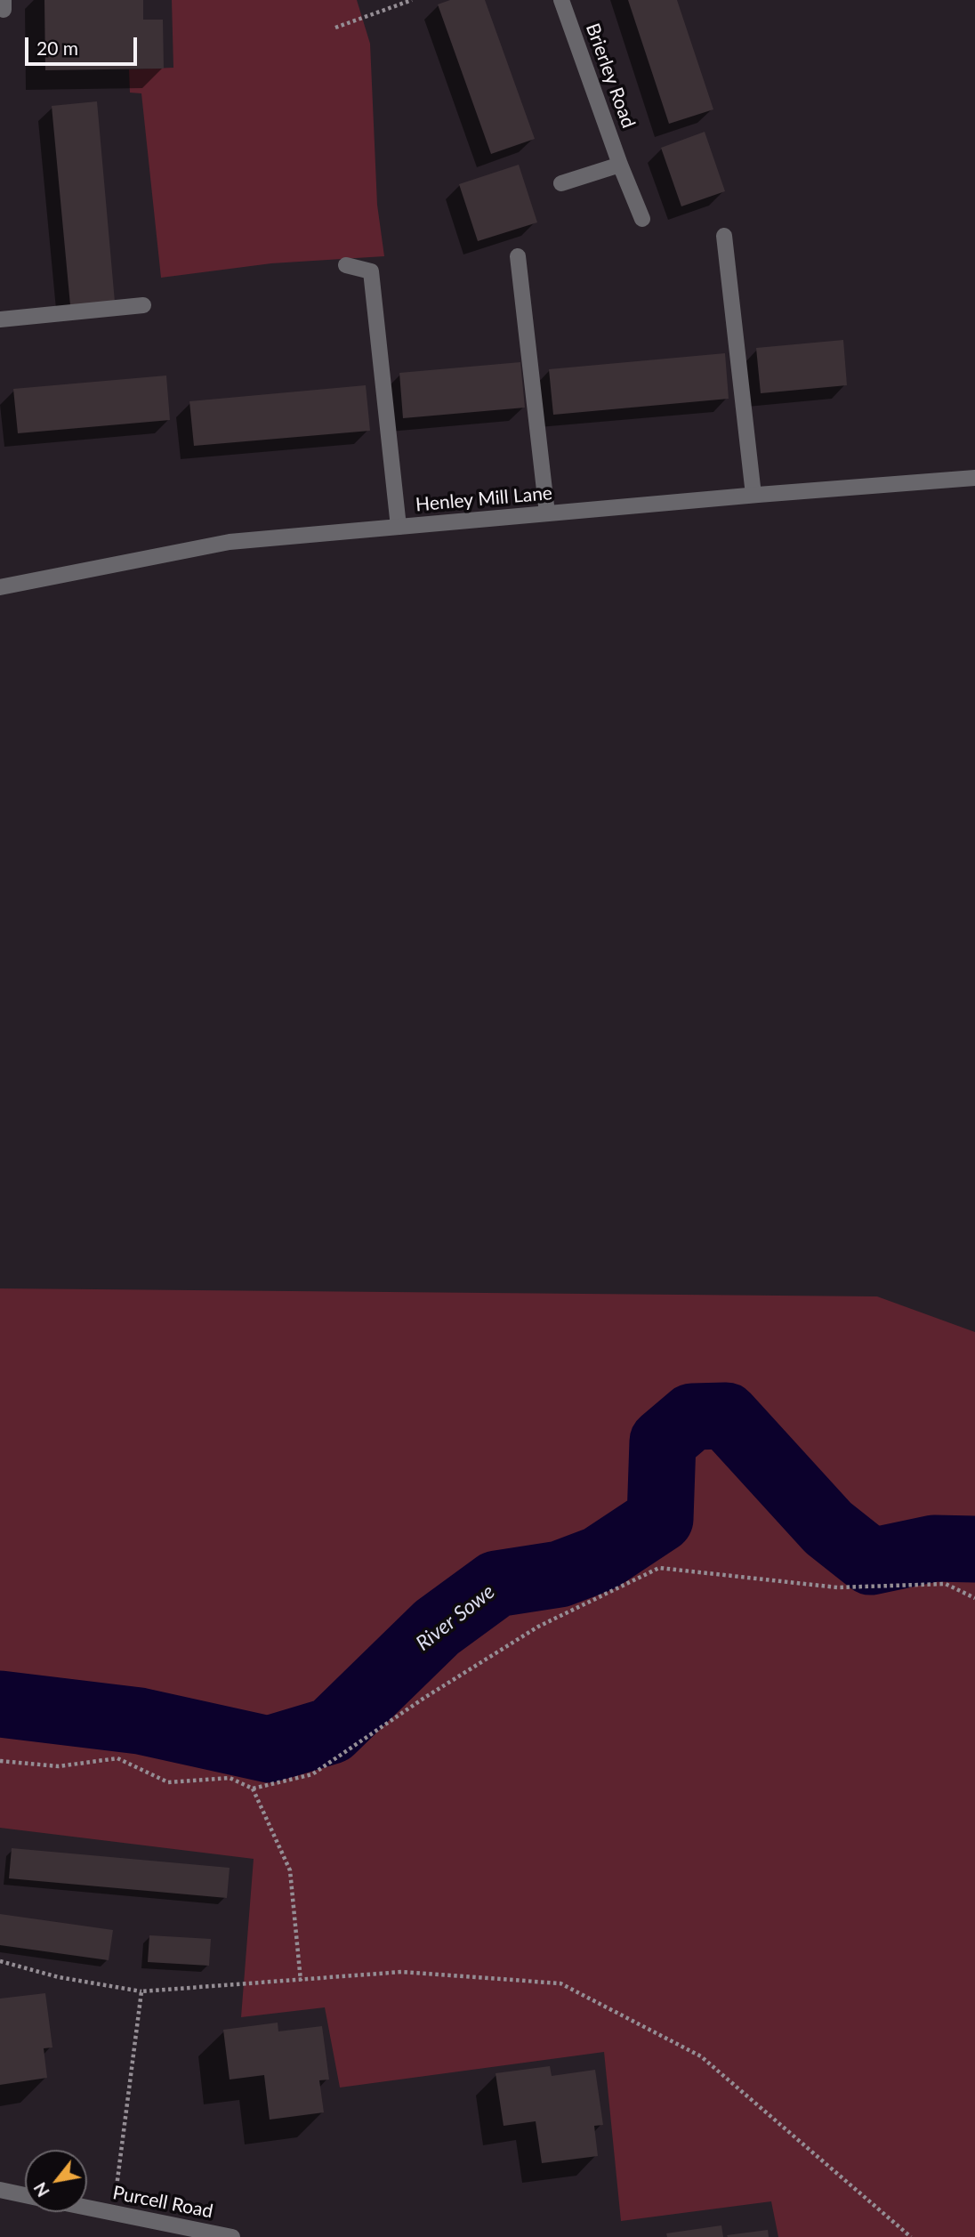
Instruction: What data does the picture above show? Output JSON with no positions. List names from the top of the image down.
{
  "streets": {
    "street": ["Brierley Road", "Henley Mill Lane", "Purcell Road"]
  },
  "water": ["River Sowe"],
  "scale_bar": "20 m",
  "north": "bottom left"
}
